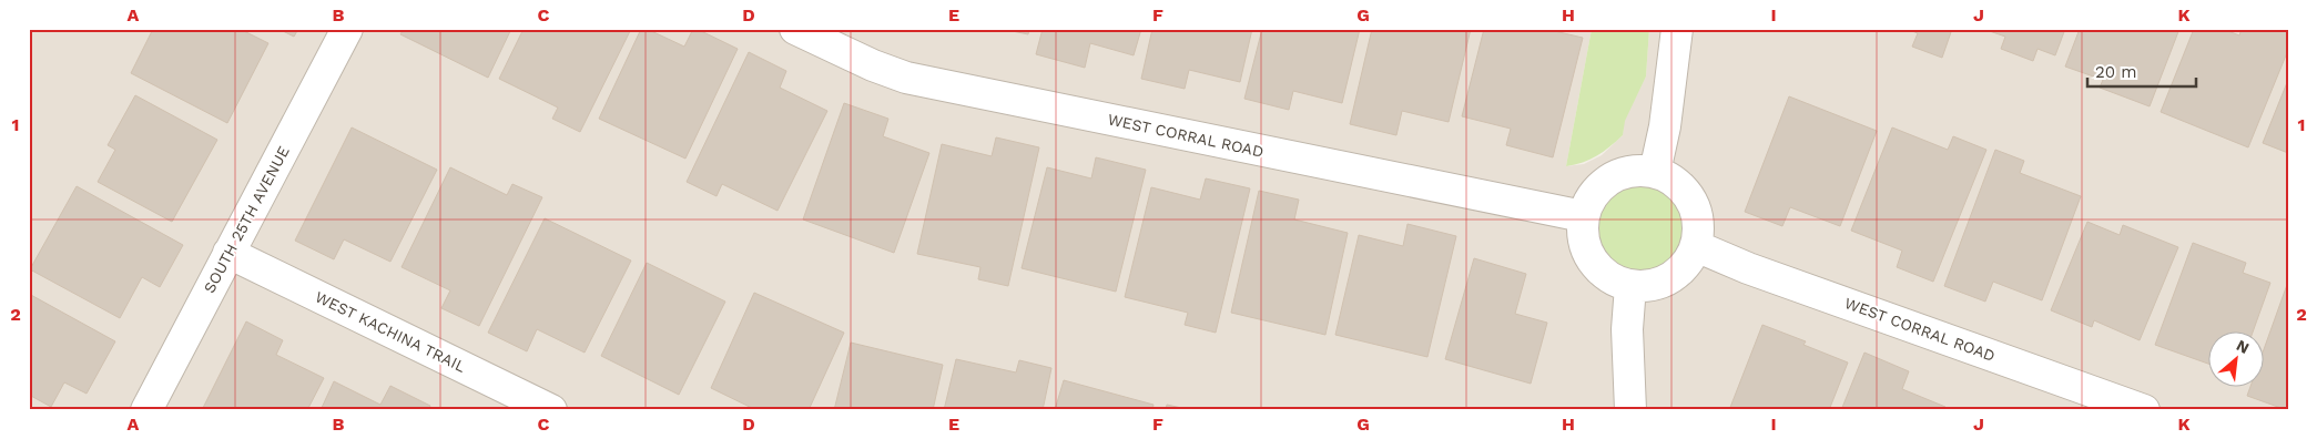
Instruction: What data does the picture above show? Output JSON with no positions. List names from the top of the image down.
{
  "streets": {
    "street": ["WEST CORRAL ROAD", "SOUTH 25TH AVENUE", "WEST KACHINA TRAIL"]
  },
  "crossings": [
    ["SOUTH 25TH AVENUE", "WEST KACHINA TRAIL"]
  ],
  "scale_bar": "20 m",
  "north": "top right",
  "grid": {
    "columns": [
      "A",
      "B",
      "C",
      "D",
      "E",
      "F",
      "G",
      "H",
      "I",
      "J",
      "K"
    ],
    "rows": ["1", "2"]
  }
}
